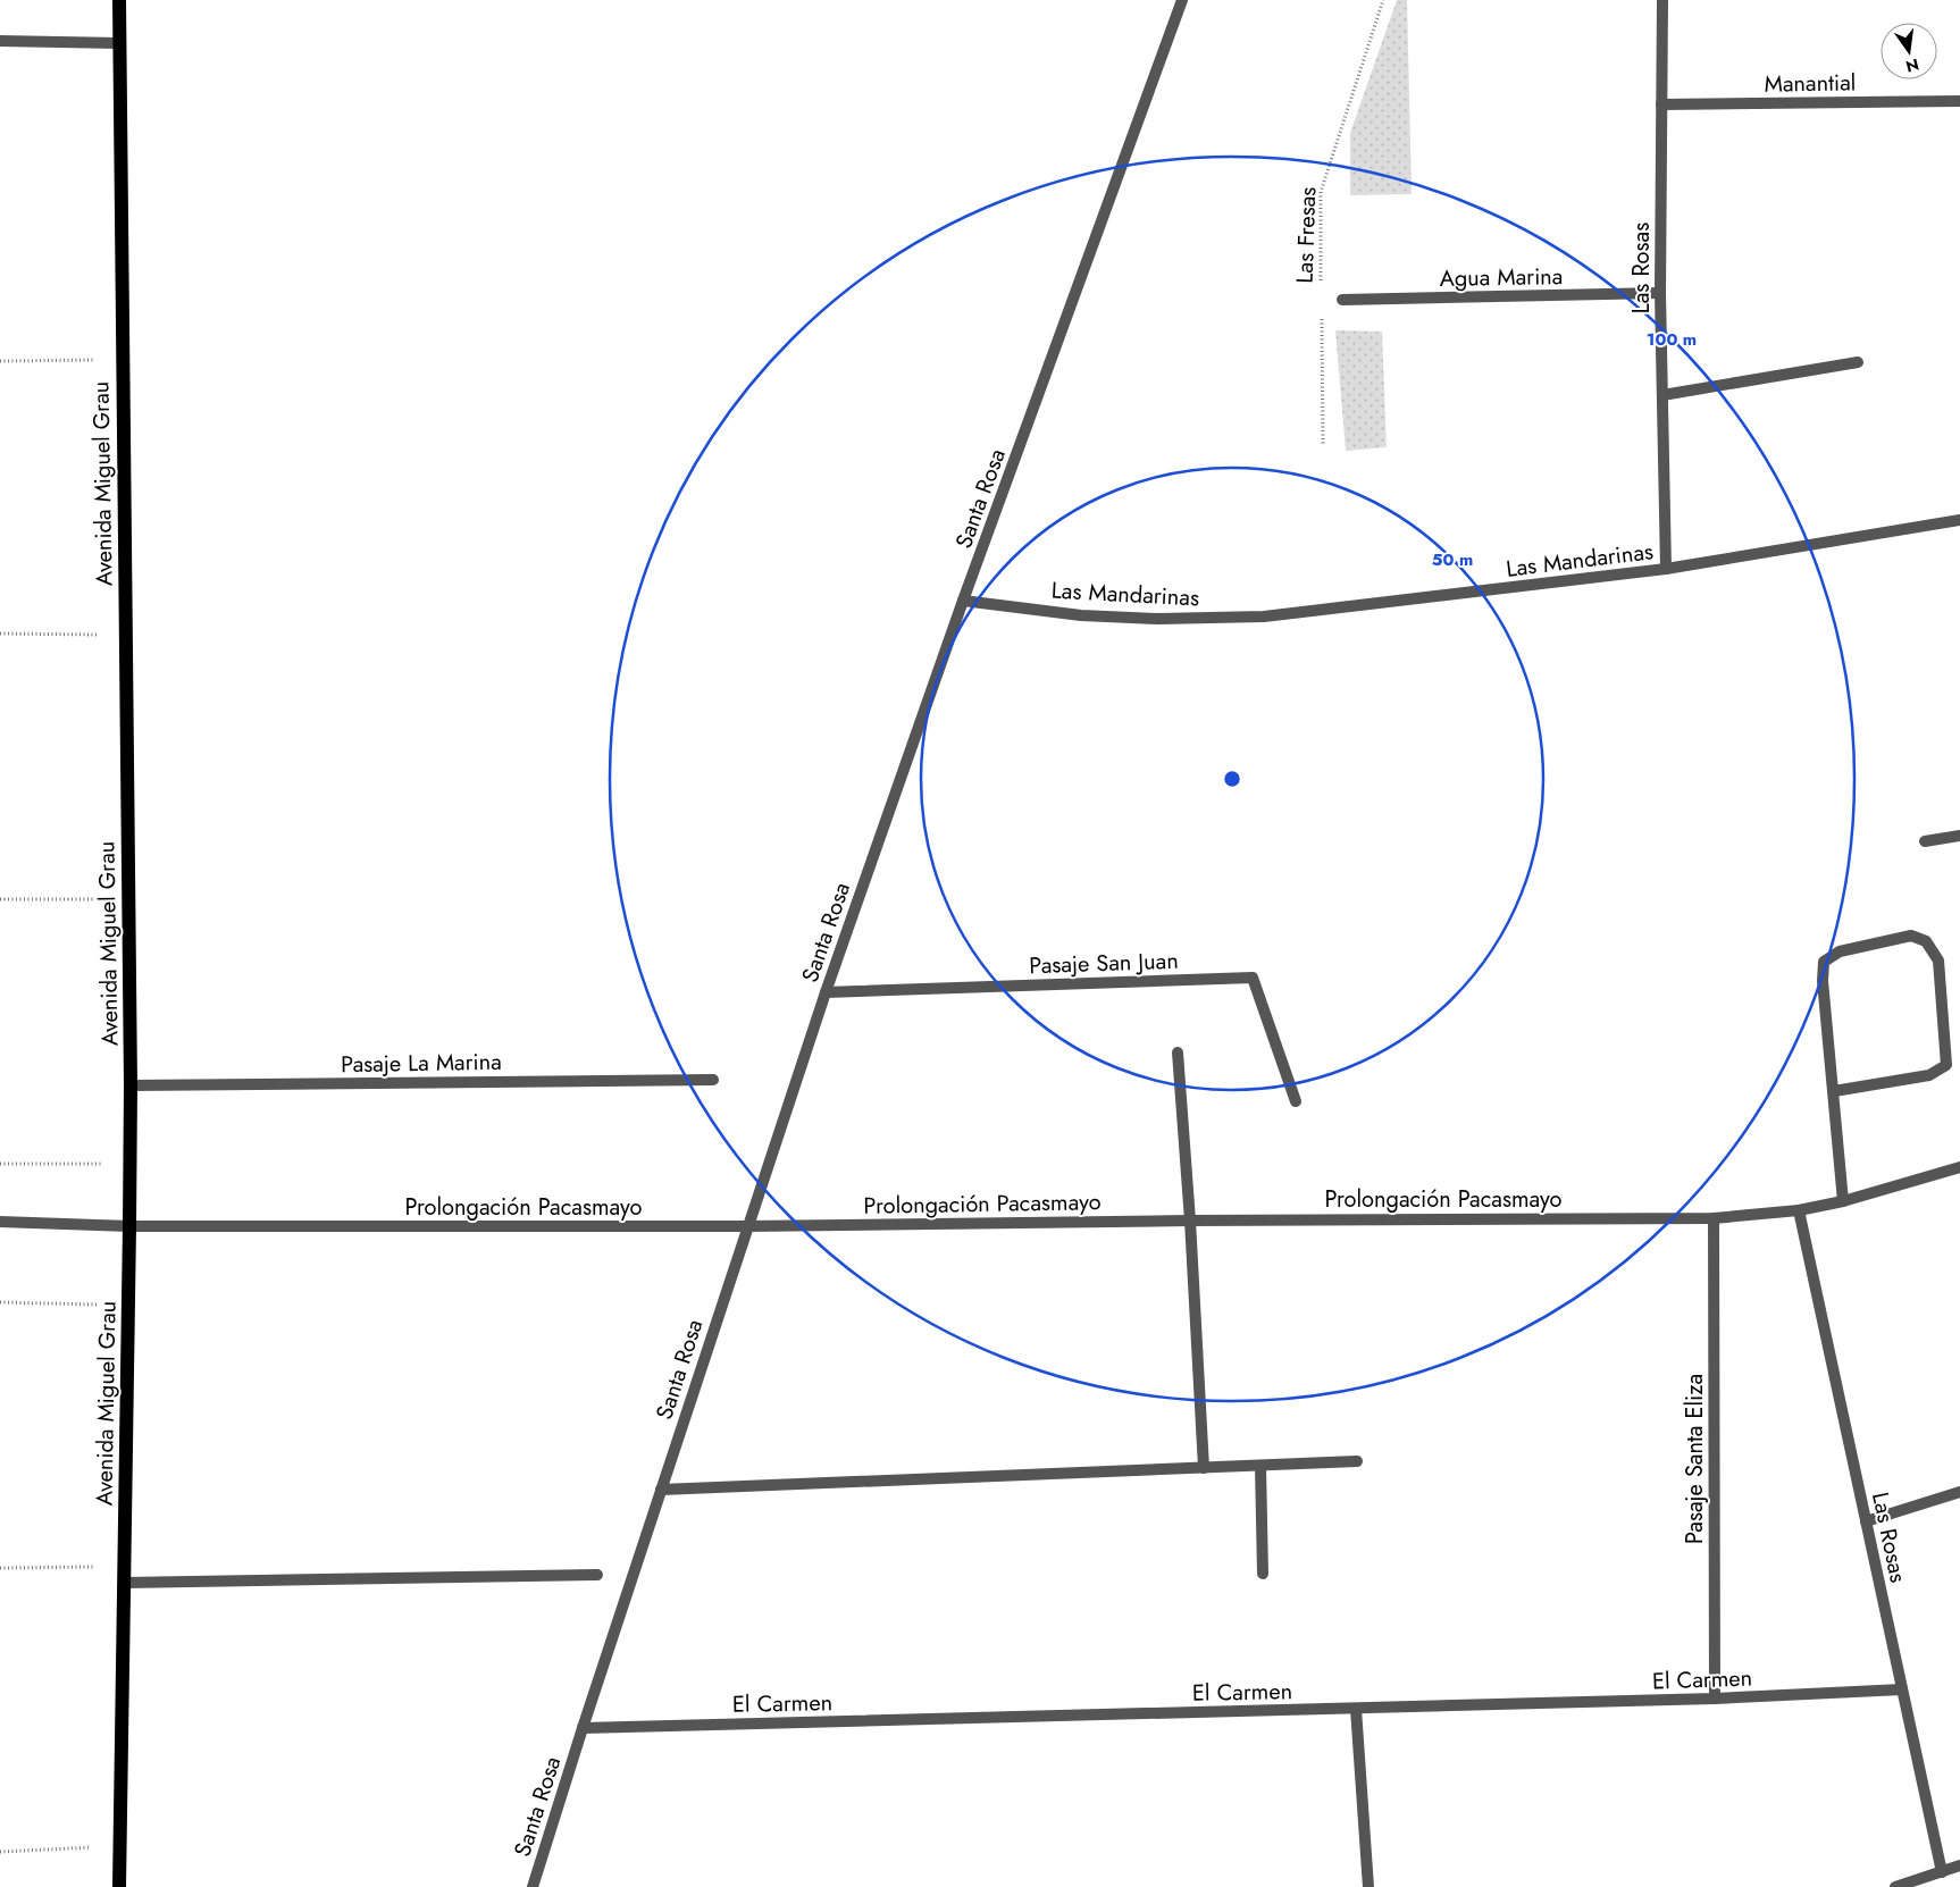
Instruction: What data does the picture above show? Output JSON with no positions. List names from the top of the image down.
{
  "streets": {
    "main road": ["Avenida Miguel Grau"],
    "street": [
      "Manantial",
      "Las Rosas",
      "Agua Marina",
      "Santa Rosa",
      "Las Mandarinas",
      "Pasaje San Juan",
      "Pasaje La Marina",
      "Prolongación Pacasmayo",
      "Pasaje Santa Eliza",
      "El Carmen"
    ],
    "path": ["Las Fresas"]
  },
  "crossings": [
    ["Manantial", "Las Rosas"],
    ["Las Rosas", "Agua Marina"],
    ["Las Rosas", "Las Mandarinas"],
    ["Las Rosas", "Prolongación Pacasmayo"],
    ["Las Rosas", "El Carmen"],
    ["Avenida Miguel Grau", "Pasaje La Marina"],
    ["Avenida Miguel Grau", "Prolongación Pacasmayo"],
    ["Santa Rosa", "Las Mandarinas"],
    ["Santa Rosa", "Pasaje San Juan"],
    ["Santa Rosa", "Prolongación Pacasmayo"],
    ["Santa Rosa", "El Carmen"],
    ["Prolongación Pacasmayo", "Pasaje Santa Eliza"],
    ["Pasaje Santa Eliza", "El Carmen"]
  ],
  "north": "bottom",
  "rings": ["100 m", "50 m"]
}
